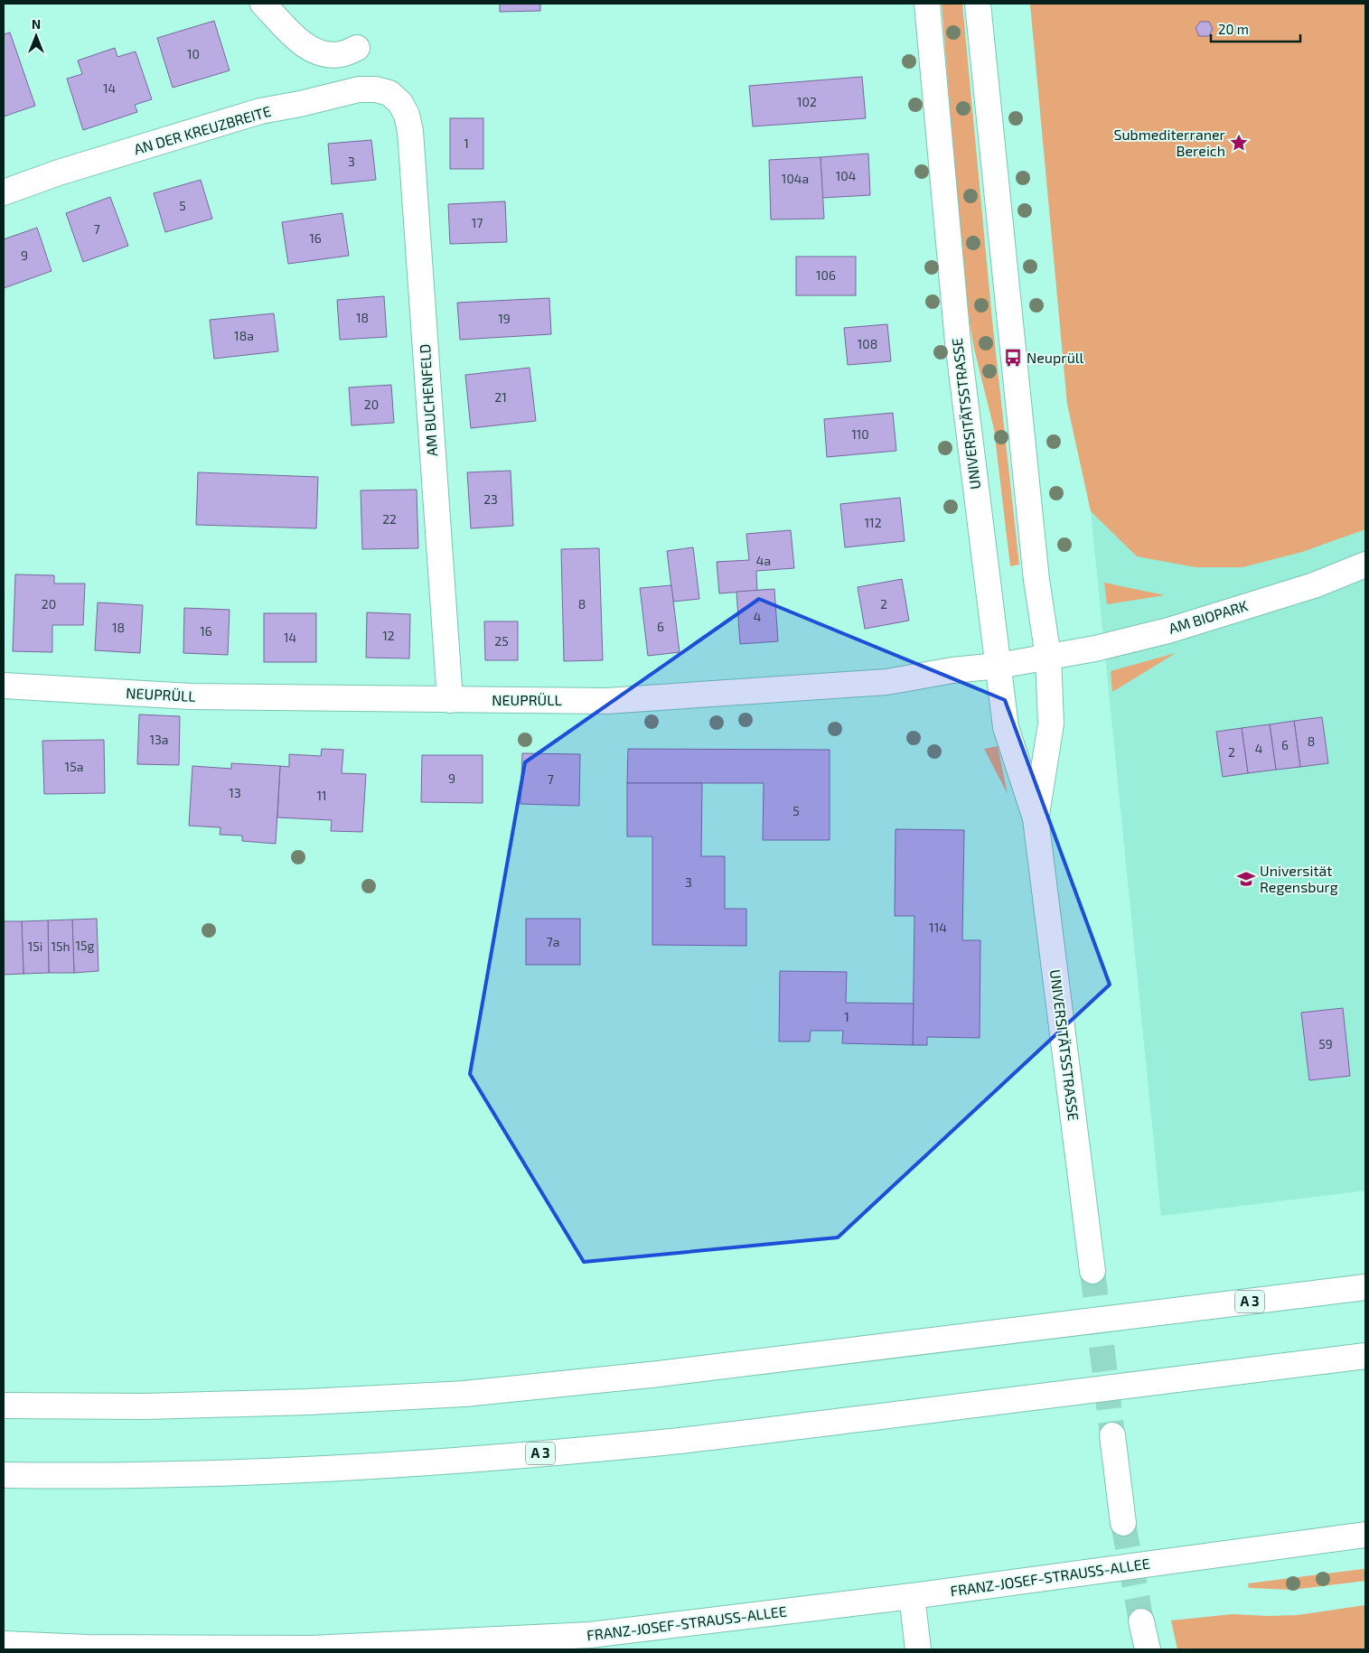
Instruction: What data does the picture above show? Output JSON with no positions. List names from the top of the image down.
{
  "streets": {
    "main road": [
      "AN DER KREUZBREITE",
      "AM BUCHENFELD",
      "UNIVERSITÄTSSTRASSE",
      "AM BIOPARK",
      "NEUPRÜLL",
      "A 3",
      "FRANZ-JOSEF-STRAUSS-ALLEE"
    ]
  },
  "crossings": [
    ["AN DER KREUZBREITE", "AM BUCHENFELD"],
    ["AM BUCHENFELD", "NEUPRÜLL"],
    ["UNIVERSITÄTSSTRASSE", "AM BIOPARK"],
    ["UNIVERSITÄTSSTRASSE", "NEUPRÜLL"],
    ["AM BIOPARK", "NEUPRÜLL"]
  ],
  "places": {
    "place": ["Submediterraner Bereich"],
    "bus stop": ["Neuprüll"],
    "school or university": ["Universität Regensburg"]
  },
  "house_numbers": [
    "10",
    "14",
    "102",
    "1",
    "3",
    "104",
    "104a",
    "5",
    "17",
    "7",
    "16",
    "9",
    "106",
    "18",
    "19",
    "18a",
    "108",
    "21",
    "20",
    "110",
    "23",
    "22",
    "112",
    "4a",
    "20",
    "8",
    "2",
    "4",
    "6",
    "18",
    "16",
    "12",
    "14",
    "25",
    "13a",
    "8",
    "6",
    "4",
    "2",
    "15a",
    "9",
    "7",
    "13",
    "11",
    "5",
    "3",
    "114",
    "7a",
    "15g",
    "15i",
    "15h",
    "1",
    "59"
  ],
  "scale_bar": "20 m",
  "north": "top"
}
